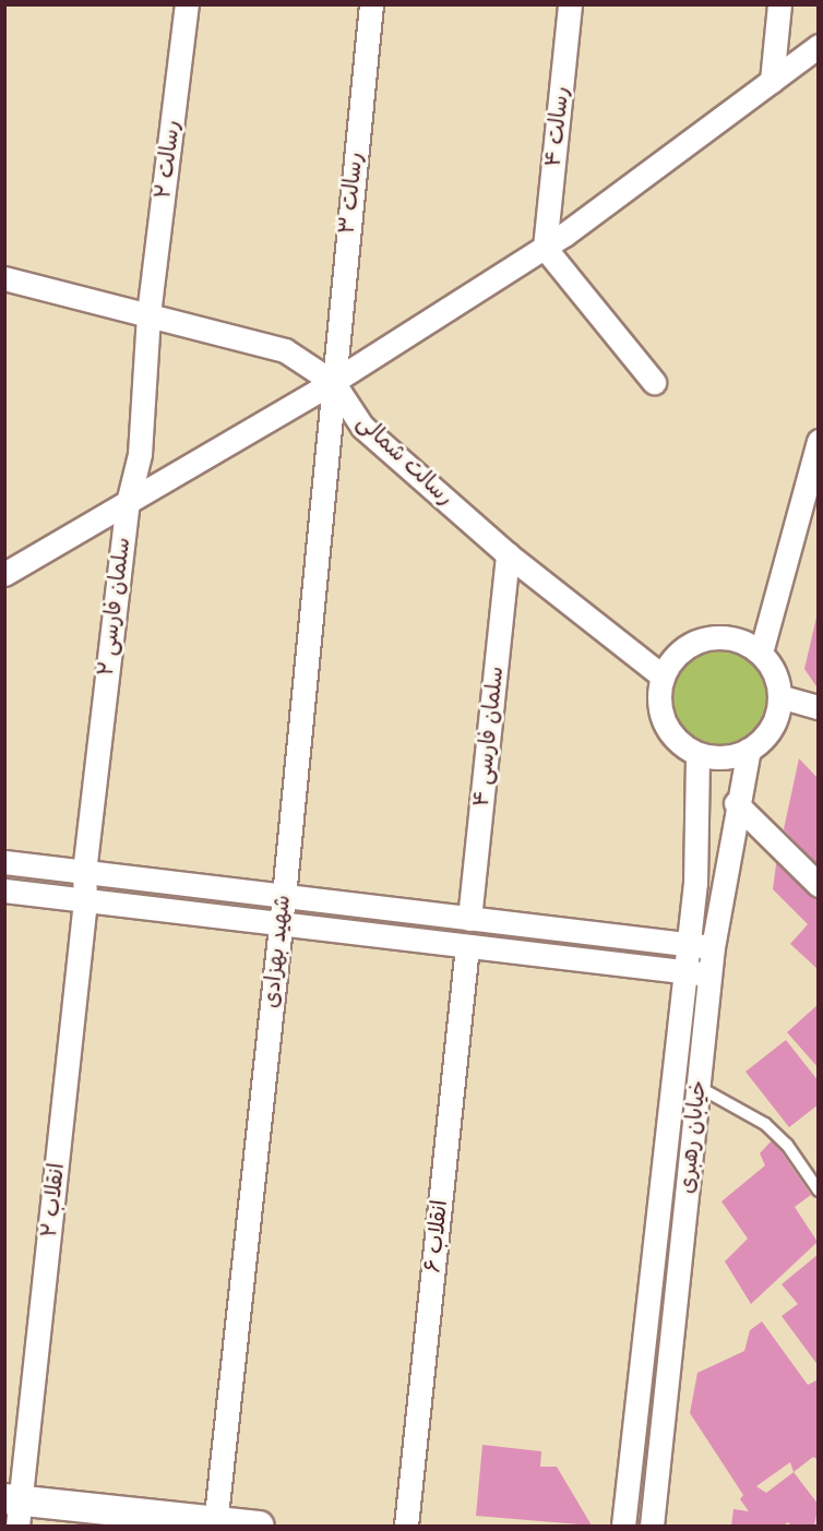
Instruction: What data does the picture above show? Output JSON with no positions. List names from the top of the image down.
{
  "streets": {
    "street": [
      "رسالت ۴",
      "رسالت ۲",
      "رسالت ۳",
      "رسالت شمالی",
      "سلمان فارسی ۲",
      "سلمان فارسی ۴",
      "شهید بهزادی",
      "خیابان رهبری",
      "انقلاب ۲",
      "انقلاب ۶"
    ]
  },
  "crossings": [
    ["رسالت ۲", "رسالت شمالی"],
    ["رسالت ۲", "سلمان فارسی ۲"],
    ["رسالت ۳", "رسالت شمالی"],
    ["رسالت ۳", "شهید بهزادی"],
    ["رسالت شمالی", "سلمان فارسی ۲"],
    ["رسالت شمالی", "سلمان فارسی ۴"],
    ["رسالت شمالی", "شهید بهزادی"],
    ["رسالت شمالی", "خیابان رهبری"],
    ["سلمان فارسی ۲", "انقلاب ۲"]
  ]
}
